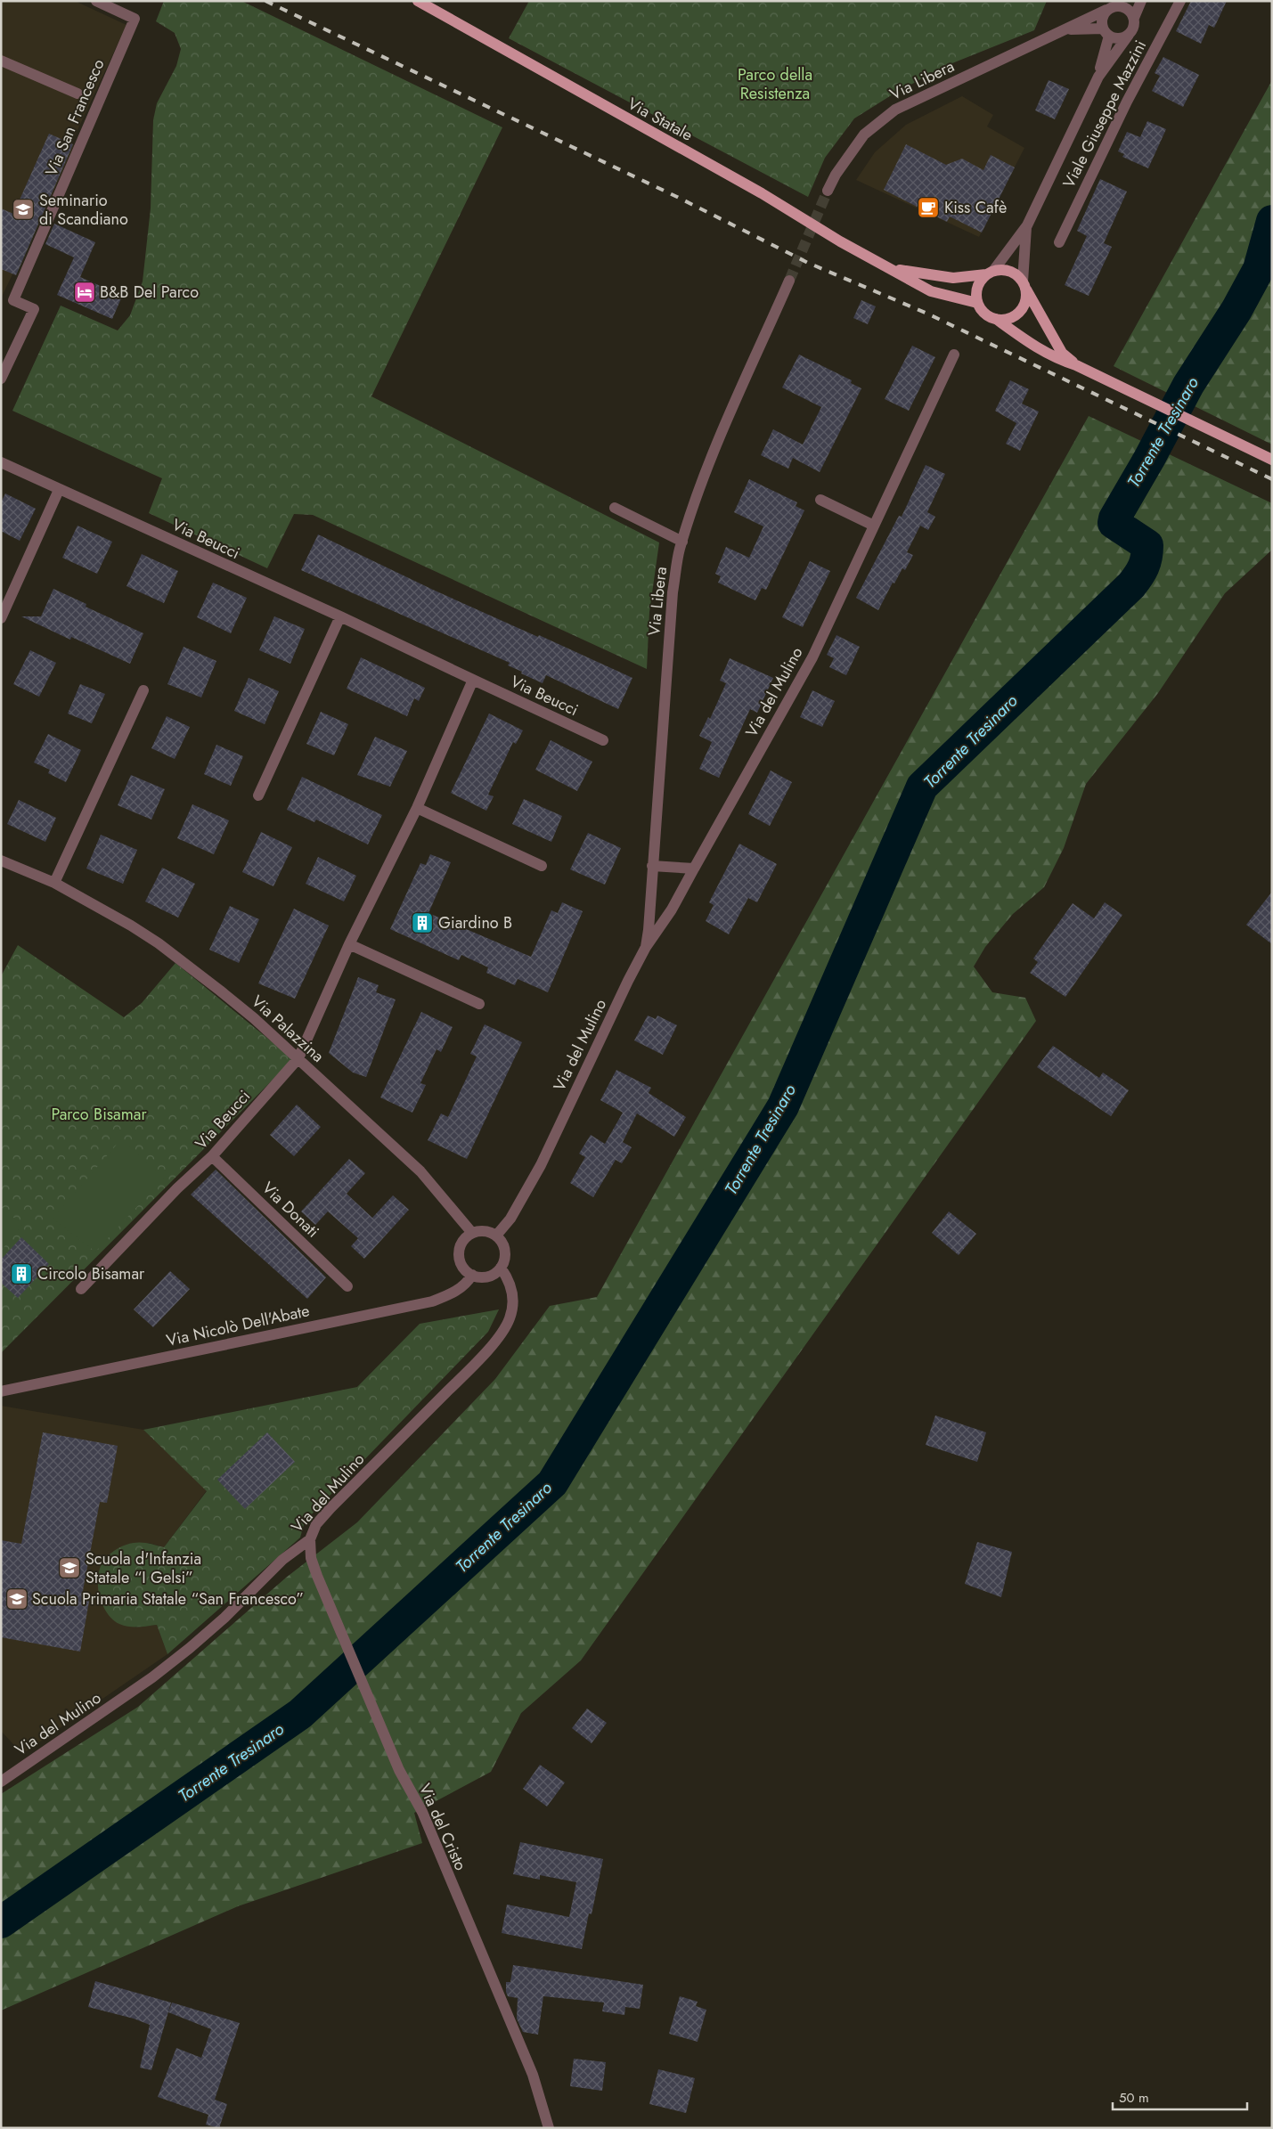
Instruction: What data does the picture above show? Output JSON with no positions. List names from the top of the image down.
{
  "streets": {
    "main road": ["Via Statale"],
    "street": [
      "Via Libera",
      "Viale Giuseppe Mazzini",
      "Via San Francesco",
      "Via Beucci",
      "Via del Mulino",
      "Via Palazzina",
      "Via Donati",
      "Via Nicolò Dell'Abate",
      "Via del Cristo"
    ]
  },
  "crossings": [
    ["Via Libera", "Viale Giuseppe Mazzini"],
    ["Via Libera", "Via del Mulino"],
    ["Viale Giuseppe Mazzini", "Via Statale"],
    ["Via Beucci", "Via Palazzina"],
    ["Via Beucci", "Via Donati"],
    ["Via del Mulino", "Via Palazzina"],
    ["Via del Mulino", "Via Nicolò Dell'Abate"],
    ["Via del Mulino", "Via del Cristo"],
    ["Via Palazzina", "Via Nicolò Dell'Abate"]
  ],
  "water": ["Torrente Tresinaro"],
  "parks": ["Parco della Resistenza", "Parco Bisamar"],
  "places": {
    "cafe": ["Kiss Cafè"],
    "school or university": ["Seminario di Scandiano", "Scuola d'Infanzia Statale “I Gelsi”", "Scuola Primaria Statale “San Francesco”"],
    "hotel": ["B&B Del Parco"],
    "building": ["Giardino B", "Circolo Bisamar"]
  },
  "scale_bar": "50 m"
}
